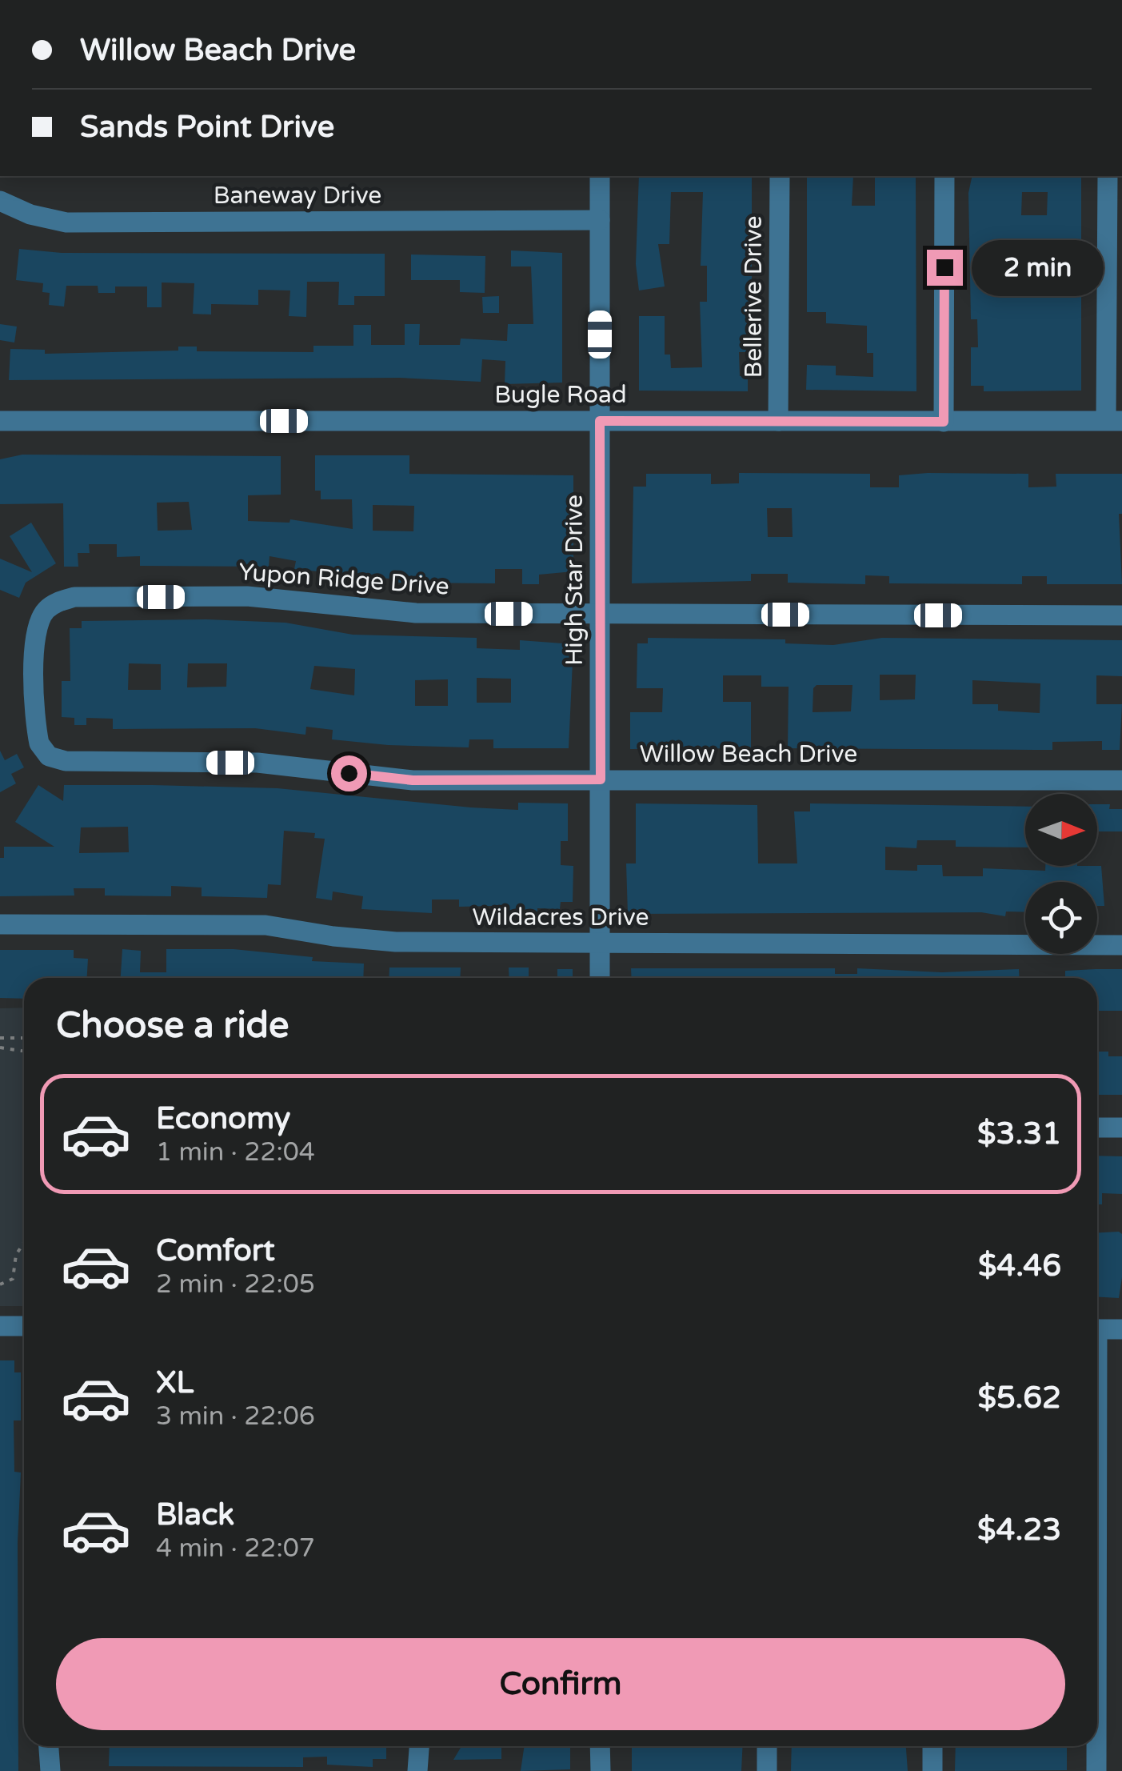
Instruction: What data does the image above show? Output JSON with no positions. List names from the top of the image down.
{
  "streets": {
    "street": [
      "Baneway Drive",
      "Bellerive Drive",
      "Bugle Road",
      "Yupon Ridge Drive",
      "High Star Drive",
      "Willow Beach Drive",
      "Wildacres Drive"
    ]
  },
  "crossings": [
    ["Baneway Drive", "High Star Drive"],
    ["Bellerive Drive", "Bugle Road"],
    ["Bugle Road", "High Star Drive"],
    ["Yupon Ridge Drive", "High Star Drive"],
    ["Yupon Ridge Drive", "Willow Beach Drive"],
    ["High Star Drive", "Willow Beach Drive"],
    ["High Star Drive", "Wildacres Drive"]
  ],
  "north": "right",
  "page": {
    "banner": ["Willow Beach Drive", "Sands Point Drive"],
    "bubble": "2 min",
    "heading": "Choose a ride",
    "list": [
      {
        "name": "Economy",
        "note": "1 min · 22:04",
        "value": "$3.31"
      },
      {
        "name": "Comfort",
        "note": "2 min · 22:05",
        "value": "$4.46"
      },
      {
        "name": "XL",
        "note": "3 min · 22:06",
        "value": "$5.62"
      },
      {
        "name": "Black",
        "note": "4 min · 22:07",
        "value": "$4.23"
      }
    ],
    "buttons": "Confirm"
  }
}
